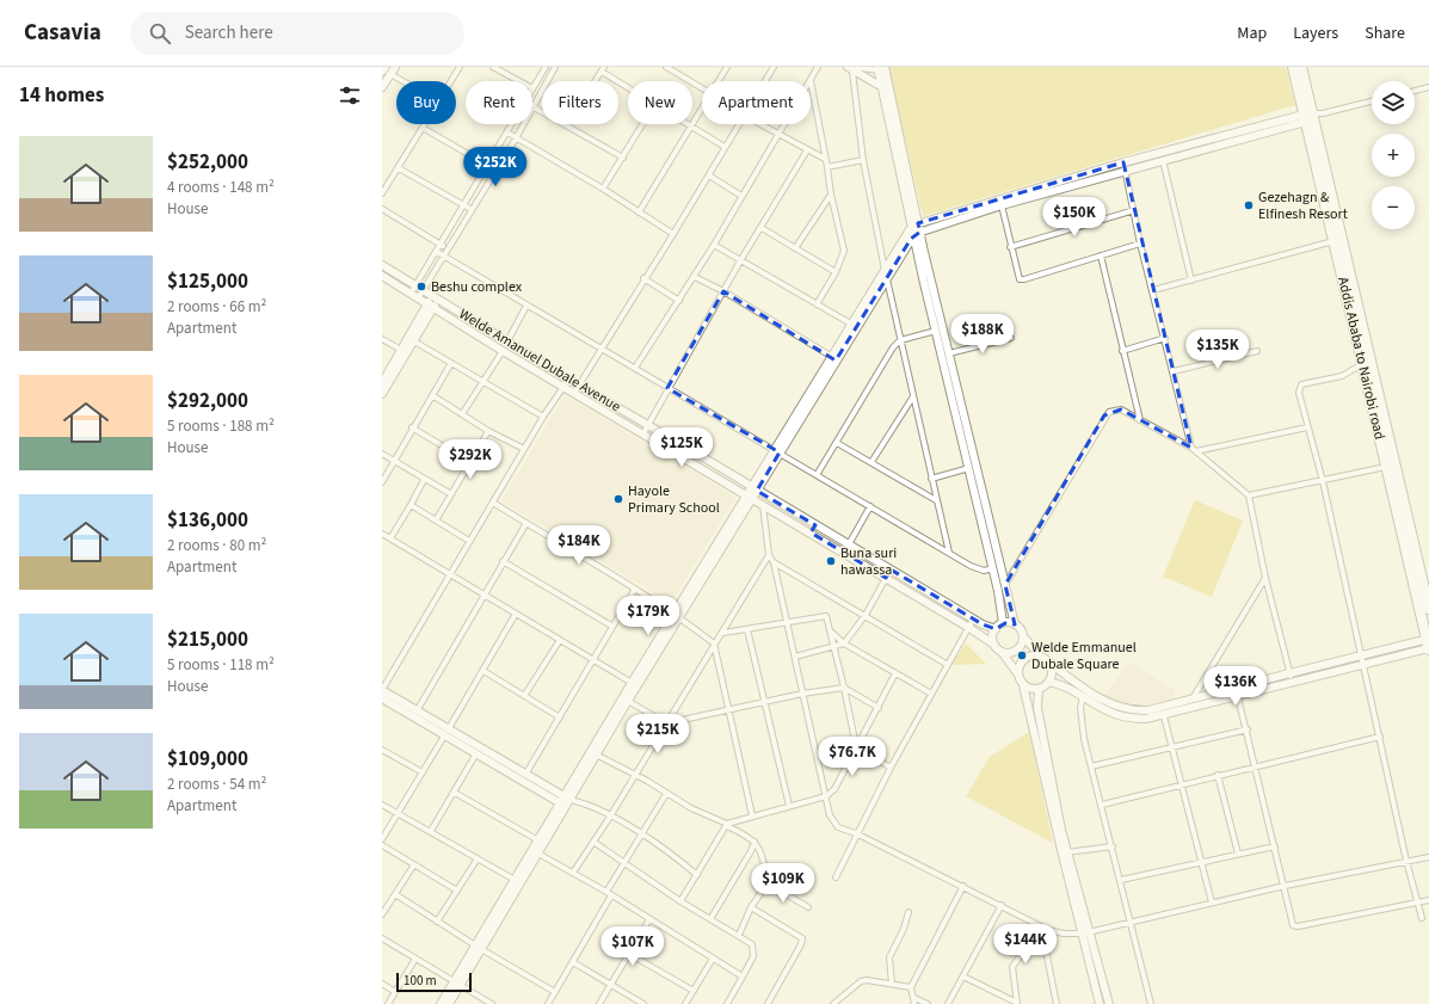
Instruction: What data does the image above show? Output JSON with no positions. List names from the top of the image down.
{
  "streets": {
    "highway": ["Addis Ababa to Nairobi road"],
    "main road": ["Welde Amanuel Dubale Avenue"]
  },
  "places": [
    "Gezehagn & Elfinesh Resort",
    "Beshu complex",
    "Hayole Primary School",
    "Buna suri hawassa",
    "Welde Emmanuel Dubale Square"
  ],
  "scale_bar": "100 m",
  "page": {
    "header": "Casavia",
    "search": "Search here",
    "nav": ["Map", "Layers", "Share"],
    "heading": "14 homes",
    "map_buttons": ["+", "−"],
    "chip": [
      "Buy",
      "Rent",
      "Filters",
      "New",
      "Apartment"
    ],
    "list": [
      {
        "name": "$252,000",
        "note": "4 rooms · 148 m² · House"
      },
      {
        "name": "$125,000",
        "note": "2 rooms · 66 m² · Apartment"
      },
      {
        "name": "$292,000",
        "note": "5 rooms · 188 m² · House"
      },
      {
        "name": "$136,000",
        "note": "2 rooms · 80 m² · Apartment"
      },
      {
        "name": "$215,000",
        "note": "5 rooms · 118 m² · House"
      },
      {
        "name": "$109,000",
        "note": "2 rooms · 54 m² · Apartment"
      }
    ],
    "price": [
      "$252K",
      "$150K",
      "$188K",
      "$135K",
      "$125K",
      "$292K",
      "$184K",
      "$179K",
      "$136K",
      "$215K",
      "$76.7K",
      "$109K",
      "$144K",
      "$107K"
    ],
    "scale": "100 m"
  }
}
